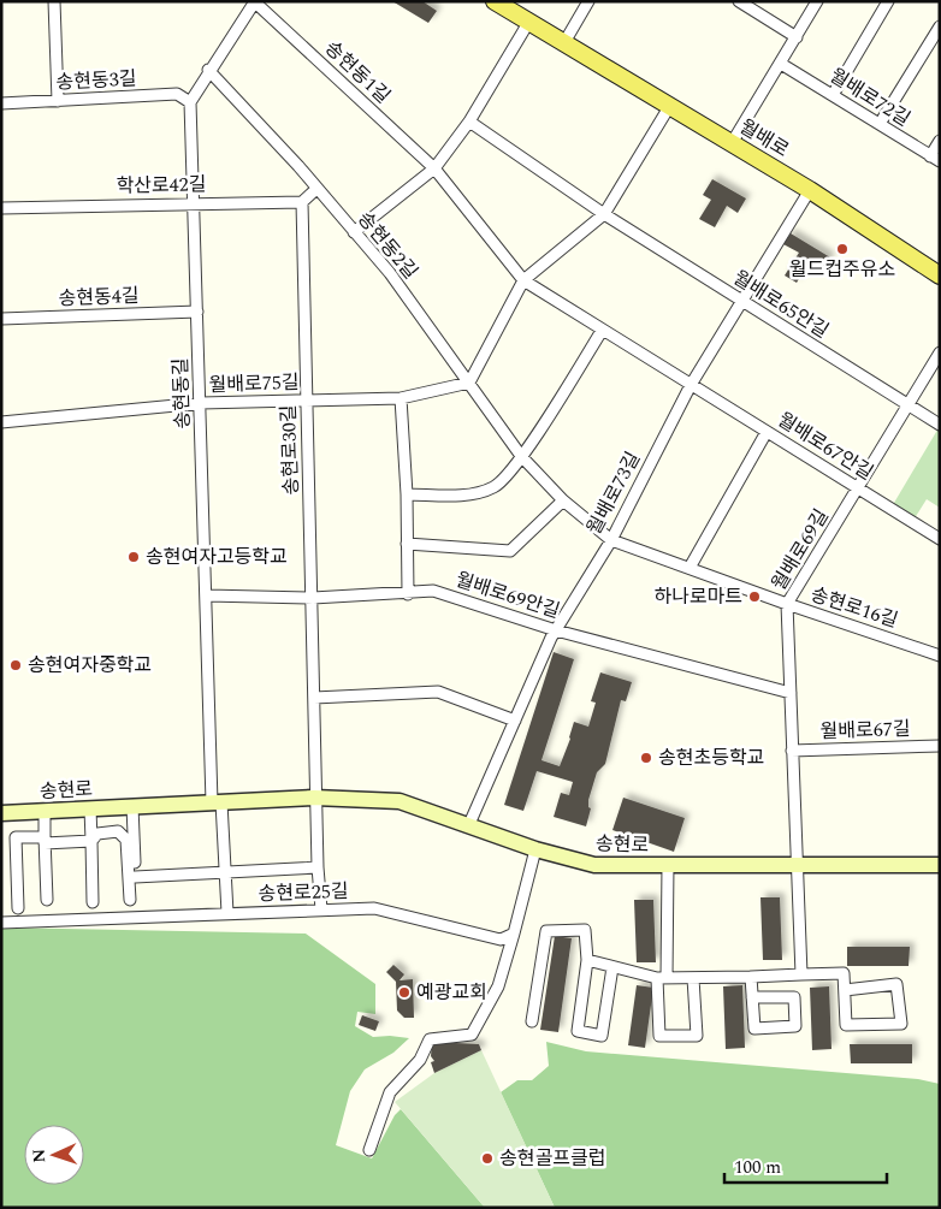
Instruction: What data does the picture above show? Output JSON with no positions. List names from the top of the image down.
{
  "streets": {
    "main road": ["월배로", "송현로"],
    "street": [
      "송현동1길",
      "송현동3길",
      "월배로72길",
      "학산로42길",
      "송현동2길",
      "송현동4길",
      "월배로65안길",
      "월배로75길",
      "송현동길",
      "월배로67안길",
      "송현로30길",
      "월배로73길",
      "월배로69길",
      "월배로69안길",
      "송현로16길",
      "월배로67길",
      "송현로25길"
    ]
  },
  "crossings": [
    ["송현동1길", "월배로67안길"],
    ["송현동1길", "월배로73길"],
    ["송현동3길", "송현동길"],
    ["월배로", "월배로73길"],
    ["학산로42길", "송현동길"],
    ["학산로42길", "송현로30길"],
    ["송현동2길", "월배로75길"],
    ["송현동2길", "월배로73길"],
    ["송현동2길", "송현로16길"],
    ["송현동4길", "송현동길"],
    ["월배로65안길", "월배로73길"],
    ["월배로65안길", "월배로69길"],
    ["월배로75길", "송현동길"],
    ["월배로75길", "송현로30길"],
    ["송현동길", "월배로69안길"],
    ["송현동길", "송현로"],
    ["송현동길", "송현로25길"],
    ["월배로67안길", "월배로73길"],
    ["월배로67안길", "월배로69길"],
    ["송현로30길", "월배로69안길"],
    ["송현로30길", "송현로"],
    ["월배로73길", "월배로69안길"],
    ["월배로73길", "송현로16길"],
    ["월배로73길", "송현로"],
    ["월배로69길", "월배로69안길"],
    ["월배로69길", "송현로16길"],
    ["월배로69길", "월배로67길"],
    ["월배로69길", "송현로"]
  ],
  "places": [
    "월드컵주유소",
    "송현여자고등학교",
    "하나로마트",
    "송현여자중학교",
    "송현초등학교",
    "예광교회",
    "송현골프클럽"
  ],
  "scale_bar": "100 m",
  "north": "left"
}
